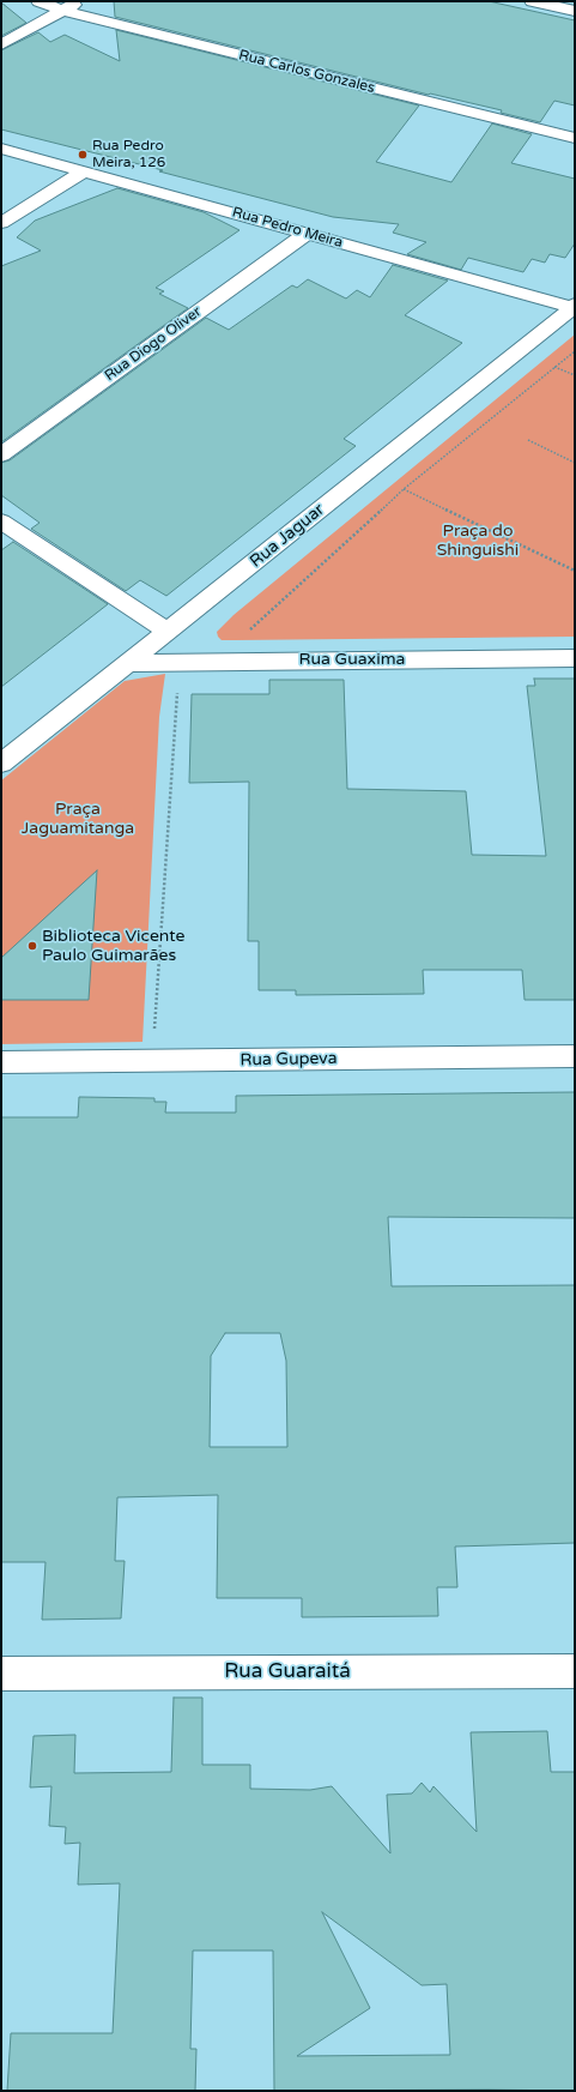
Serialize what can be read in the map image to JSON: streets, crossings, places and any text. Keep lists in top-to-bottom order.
{
  "streets": {
    "street": [
      "Rua Carlos Gonzales",
      "Rua Pedro Meira",
      "Rua Diogo Oliver",
      "Rua Jaguar",
      "Rua Guaxima",
      "Rua Gupeva",
      "Rua Guaraitá"
    ]
  },
  "crossings": [
    ["Rua Pedro Meira", "Rua Diogo Oliver"],
    ["Rua Pedro Meira", "Rua Jaguar"],
    ["Rua Jaguar", "Rua Guaxima"]
  ],
  "parks": ["Praça do Shinguishi", "Praça Jaguamitanga"],
  "places": ["Rua Pedro Meira, 126", "Biblioteca Vicente Paulo Guimarães"]
}
